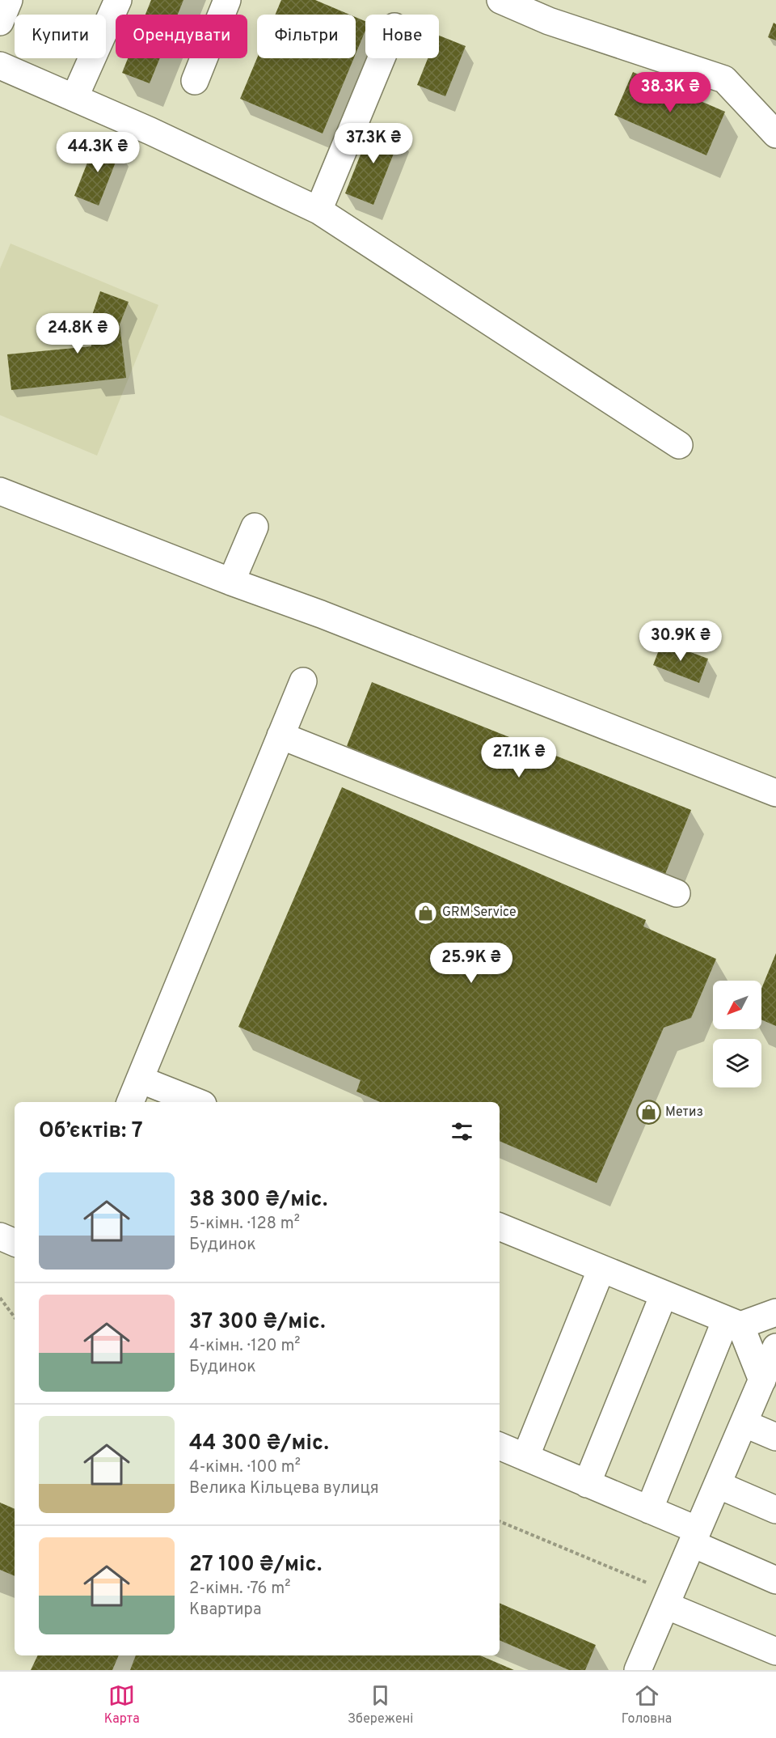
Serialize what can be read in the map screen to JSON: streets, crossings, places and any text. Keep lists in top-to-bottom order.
{
  "places": {
    "shop": ["GRM Service", "Метиз"]
  },
  "north": "bottom left",
  "page": {
    "chip": [
      "Купити",
      "Орендувати",
      "Фільтри",
      "Нове"
    ],
    "price": [
      "38.3K ₴",
      "37.3K ₴",
      "44.3K ₴",
      "24.8K ₴",
      "30.9K ₴",
      "27.1K ₴",
      "25.9K ₴"
    ],
    "heading": "Об’єктів: 7",
    "list": [
      {
        "name": "38 300 ₴/міс.",
        "note": "5-кімн. · 128 m² · Будинок"
      },
      {
        "name": "37 300 ₴/міс.",
        "note": "4-кімн. · 120 m² · Будинок"
      },
      {
        "name": "44 300 ₴/міс.",
        "note": "4-кімн. · 100 m² · Велика Кільцева вулиця"
      },
      {
        "name": "27 100 ₴/міс.",
        "note": "2-кімн. · 76 m² · Квартира"
      }
    ],
    "tabs": ["Карта", "Збережені", "Головна"]
  }
}
